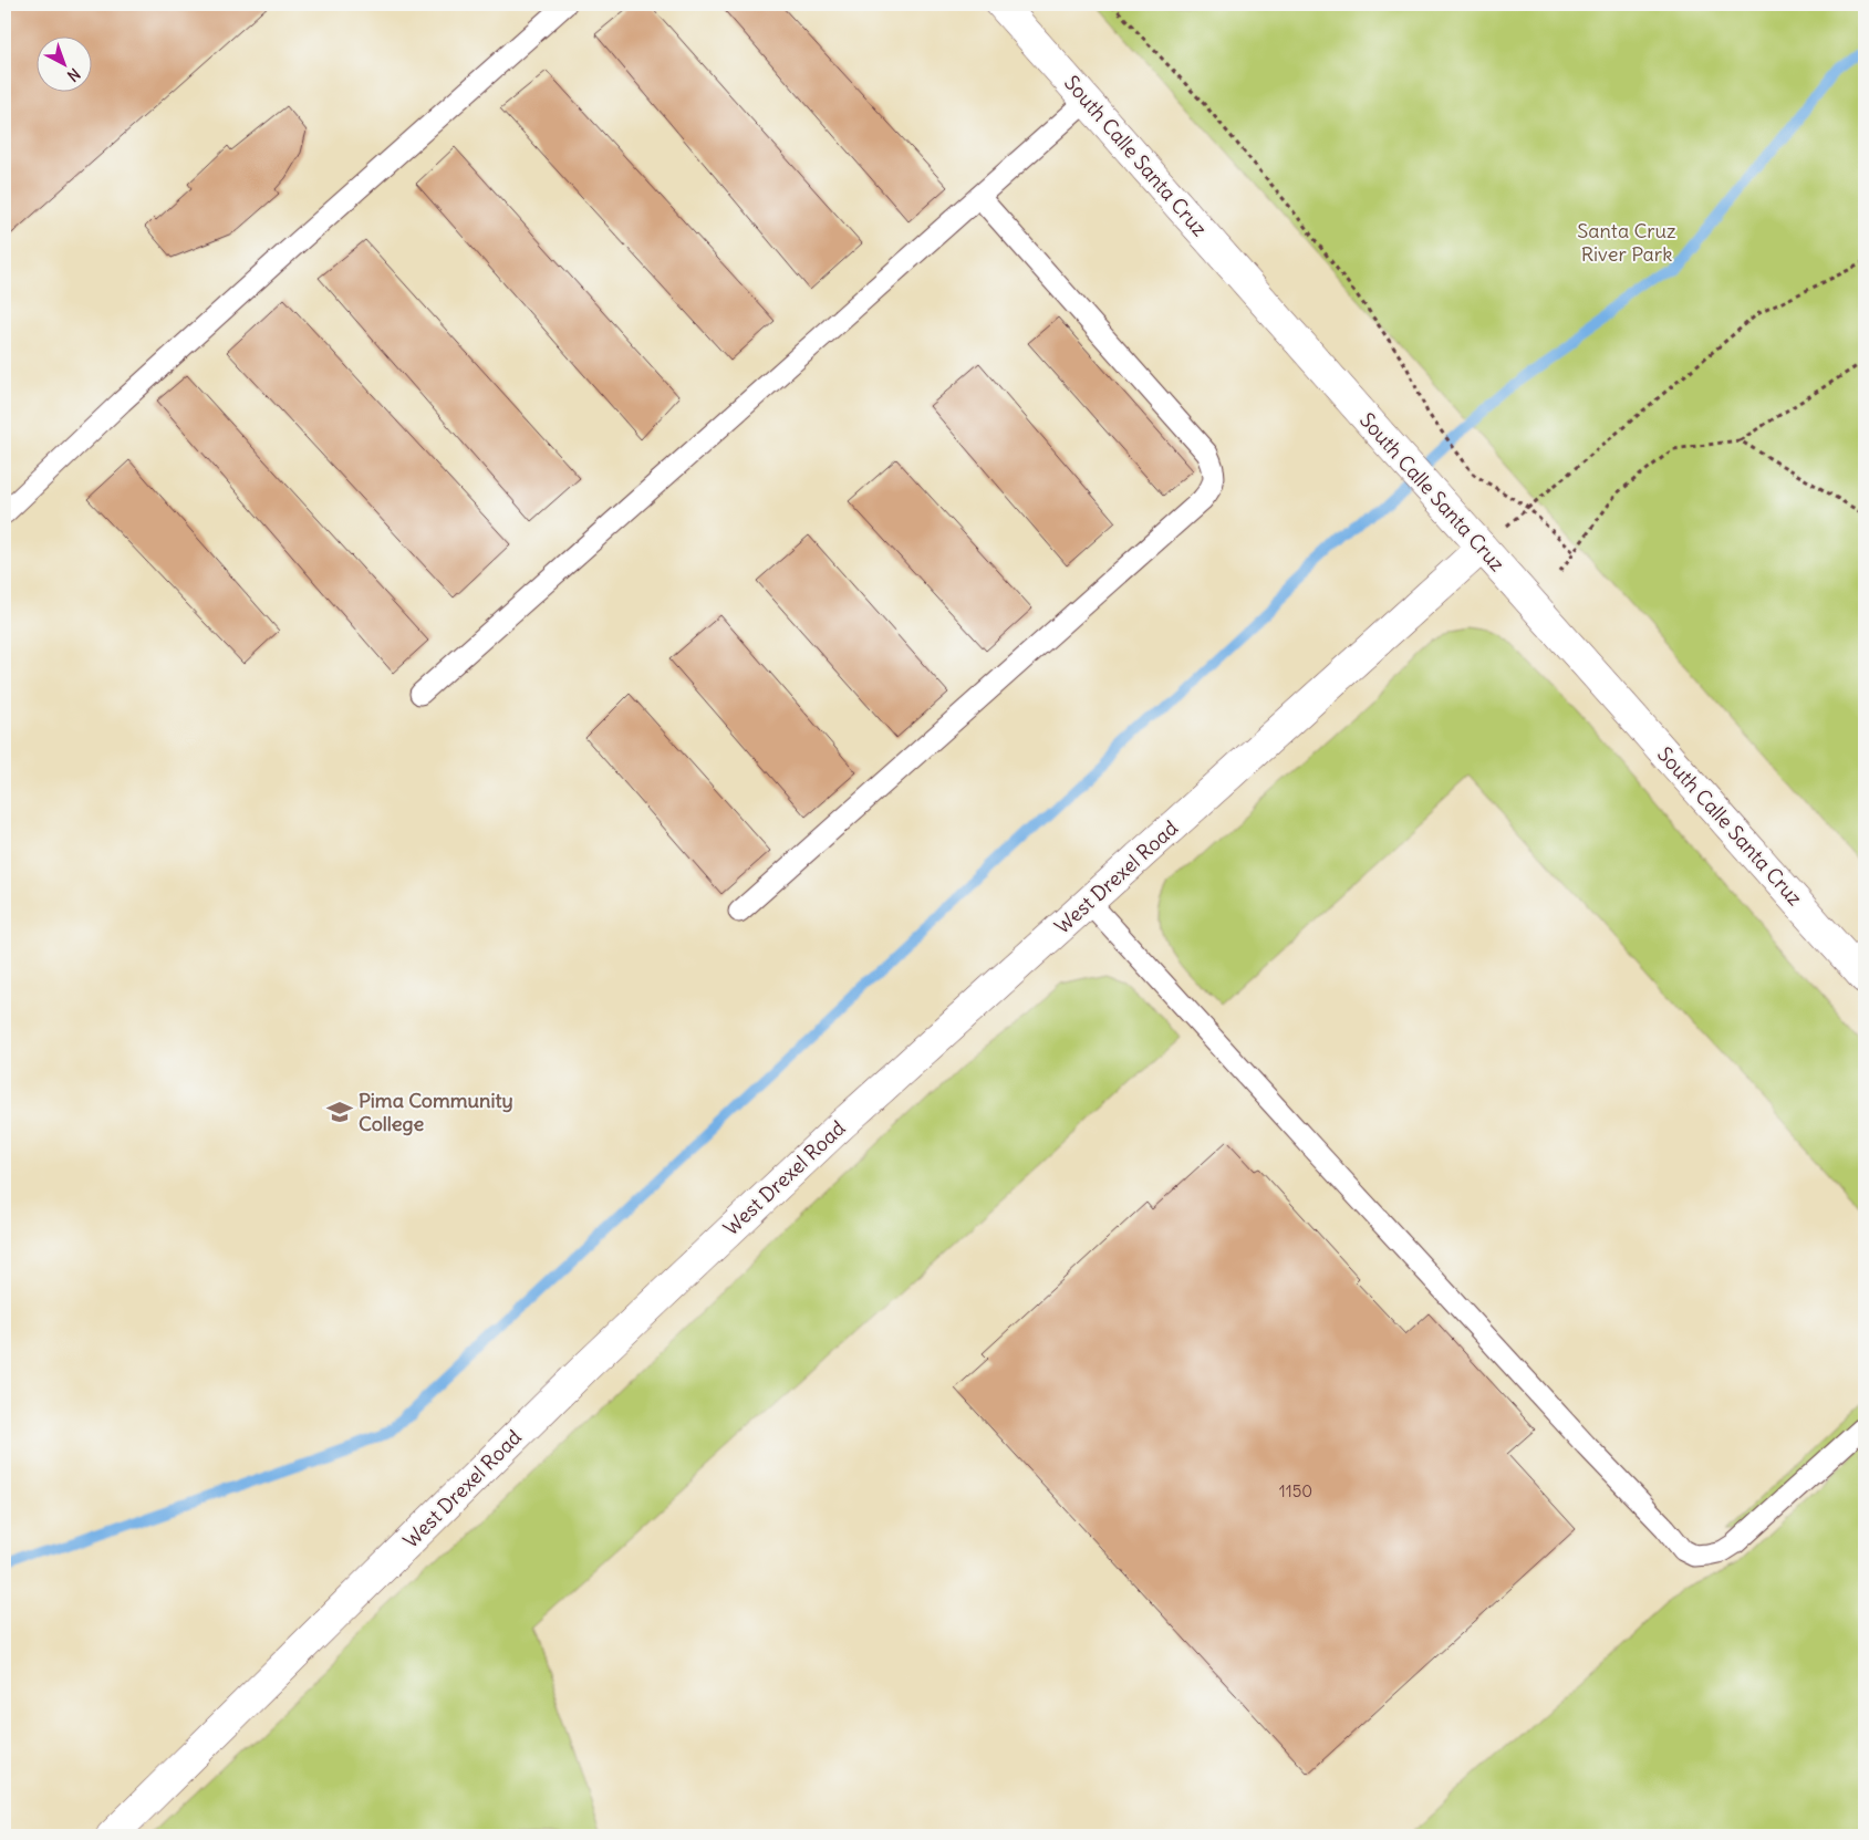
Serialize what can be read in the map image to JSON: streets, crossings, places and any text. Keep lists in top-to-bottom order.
{
  "streets": {
    "street": ["South Calle Santa Cruz", "West Drexel Road"]
  },
  "crossings": [
    ["South Calle Santa Cruz", "West Drexel Road"]
  ],
  "parks": ["Santa Cruz River Park"],
  "places": {
    "school or university": ["Pima Community College"]
  },
  "house_numbers": ["1150"],
  "north": "bottom right"
}
